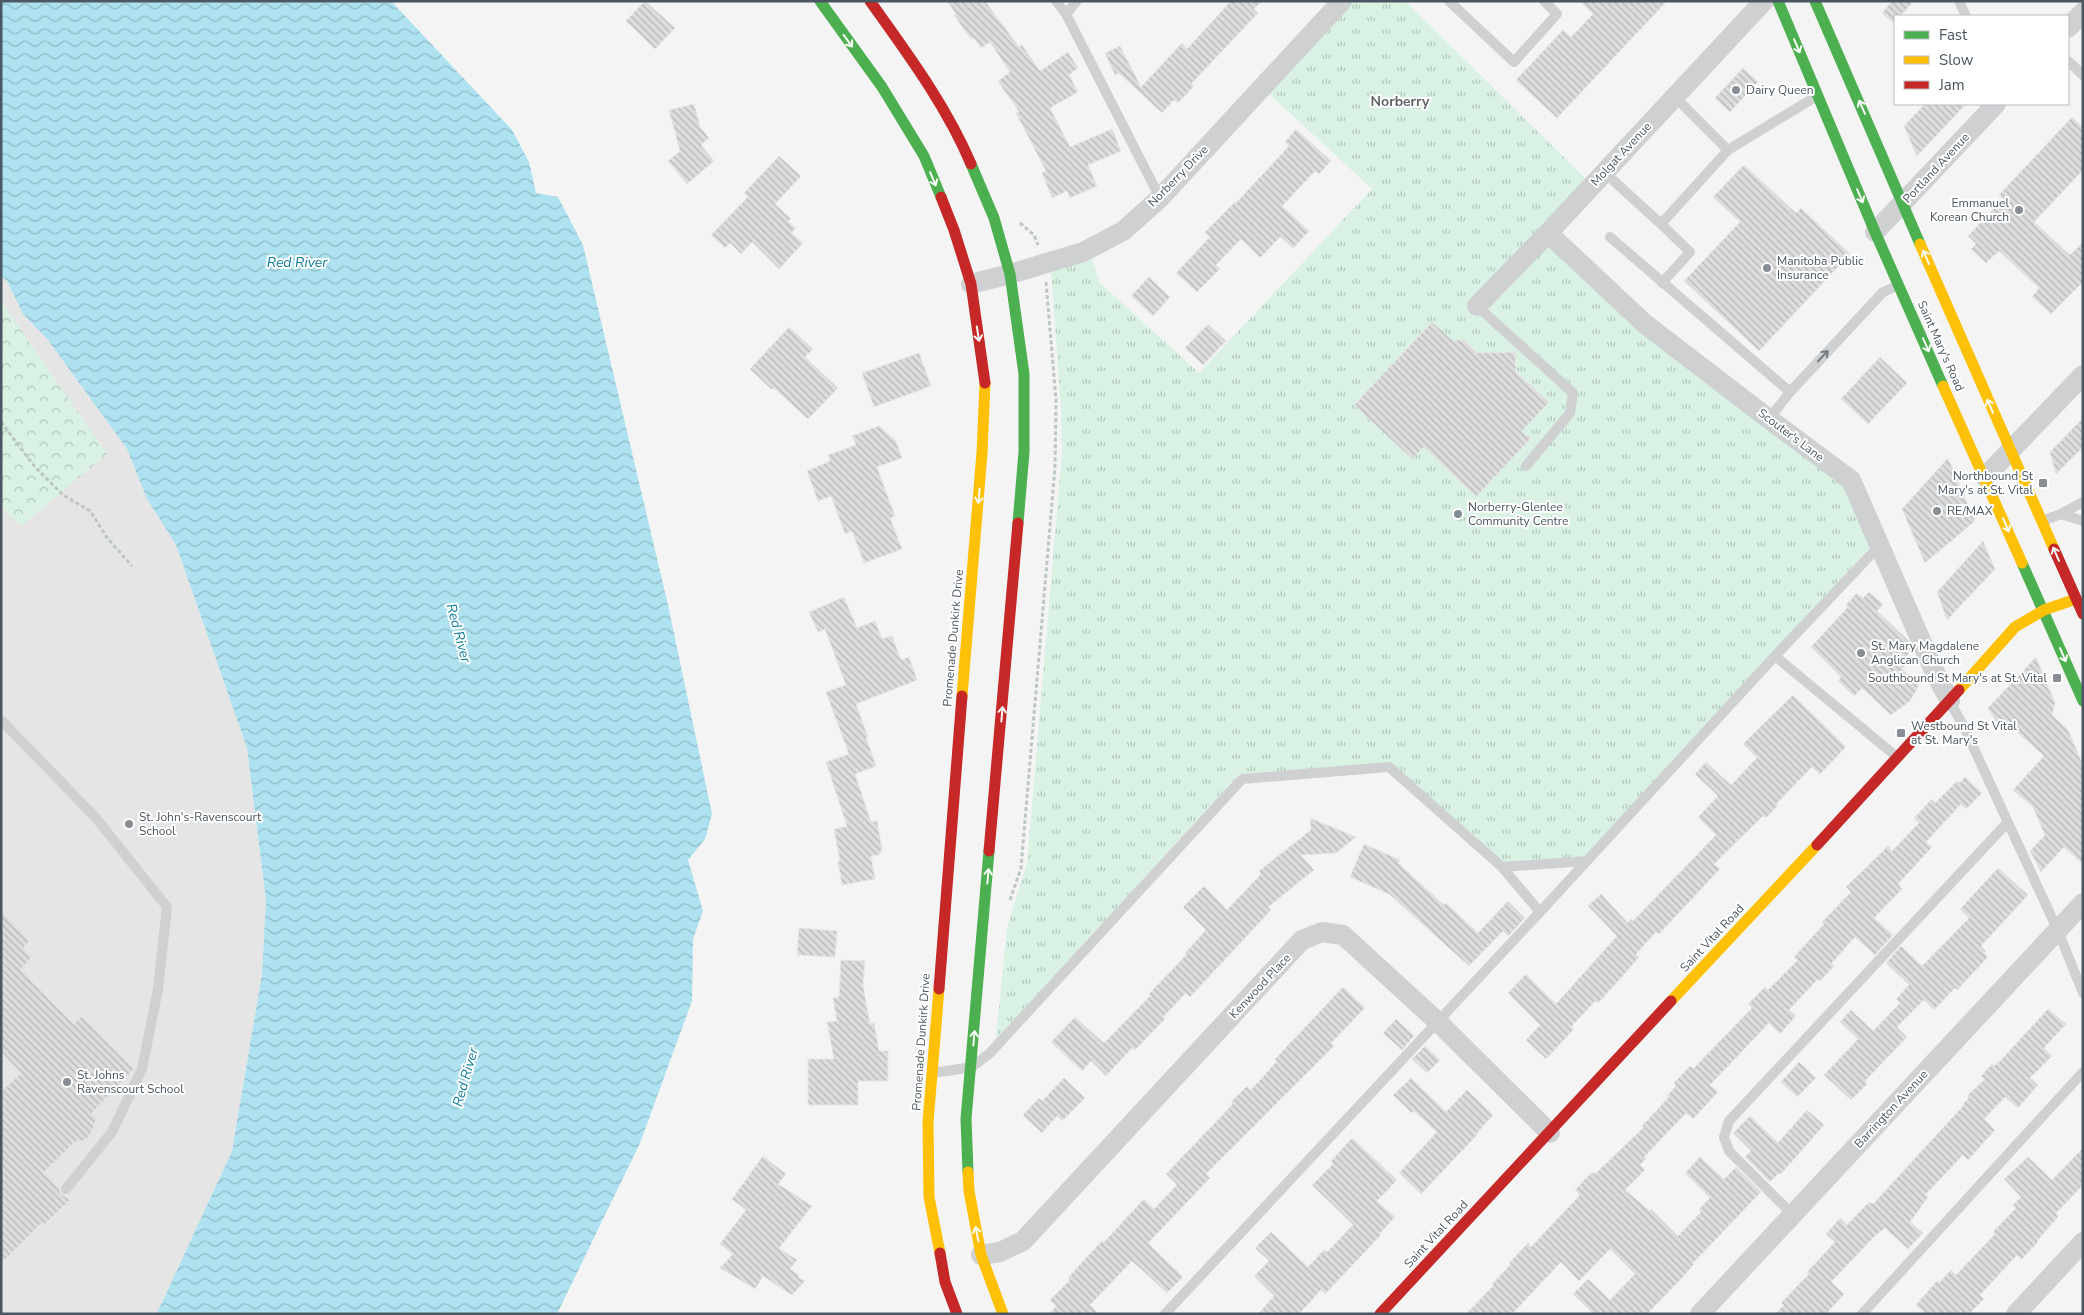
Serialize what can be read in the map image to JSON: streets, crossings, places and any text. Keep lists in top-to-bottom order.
{
  "streets": {
    "main road": ["Saint Mary's Road", "Promenade Dunkirk Drive", "Saint Vital Road"],
    "street": [
      "Molgat Avenue",
      "Portland Avenue",
      "Norberry Drive",
      "Scouter's Lane",
      "Kenwood Place",
      "Barrington Avenue"
    ]
  },
  "crossings": [
    ["Molgat Avenue", "Scouter's Lane"],
    ["Portland Avenue", "Saint Mary's Road"],
    ["Norberry Drive", "Promenade Dunkirk Drive"],
    ["Saint Mary's Road", "Saint Vital Road"],
    ["Scouter's Lane", "Saint Vital Road"],
    ["Saint Vital Road", "Kenwood Place"]
  ],
  "districts": ["Norberry"],
  "water": ["Red River"],
  "places": {
    "other": [
      "Dairy Queen",
      "Emmanuel Korean Church",
      "Manitoba Public Insurance",
      "RE/MAX",
      "Norberry-Glenlee Community Centre",
      "St. Mary Magdalene Anglican Church",
      "St. John's-Ravenscourt School",
      "St. Johns Ravenscourt School"
    ],
    "transit": ["Northbound St Mary's at St. Vital", "Southbound St Mary's at St. Vital", "Westbound St Vital at St. Mary's"]
  },
  "legend": ["Fast", "Slow", "Jam"]
}
